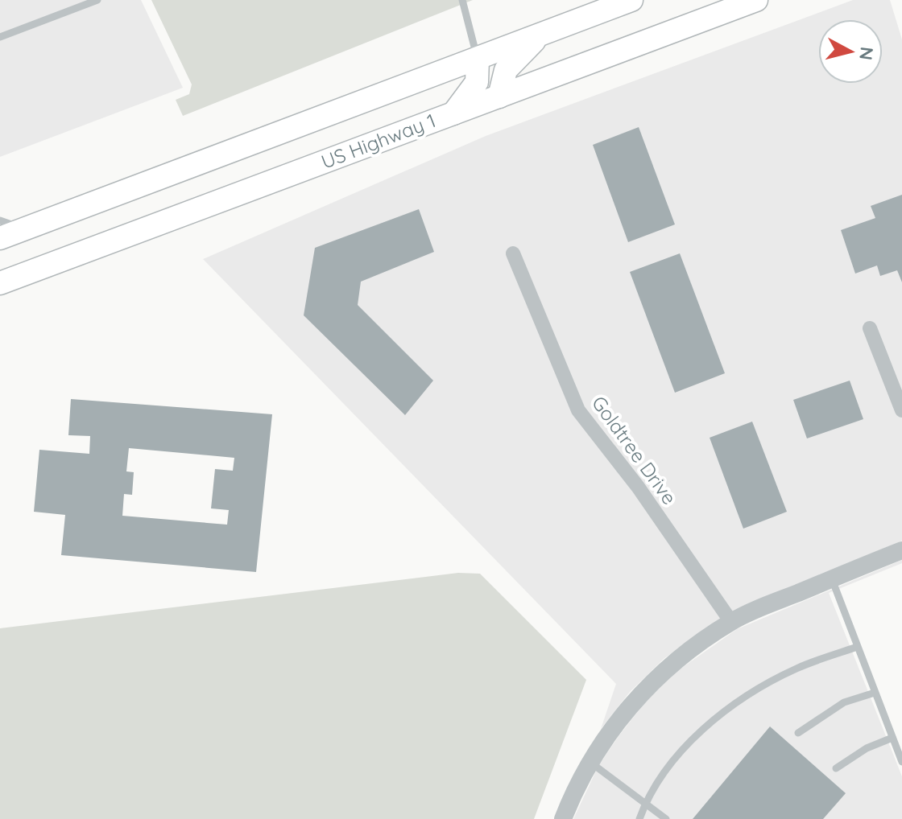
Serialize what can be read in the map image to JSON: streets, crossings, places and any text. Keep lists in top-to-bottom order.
{
  "streets": {
    "main road": ["US Highway 1"],
    "street": ["Goldtree Drive"]
  },
  "north": "right"
}
